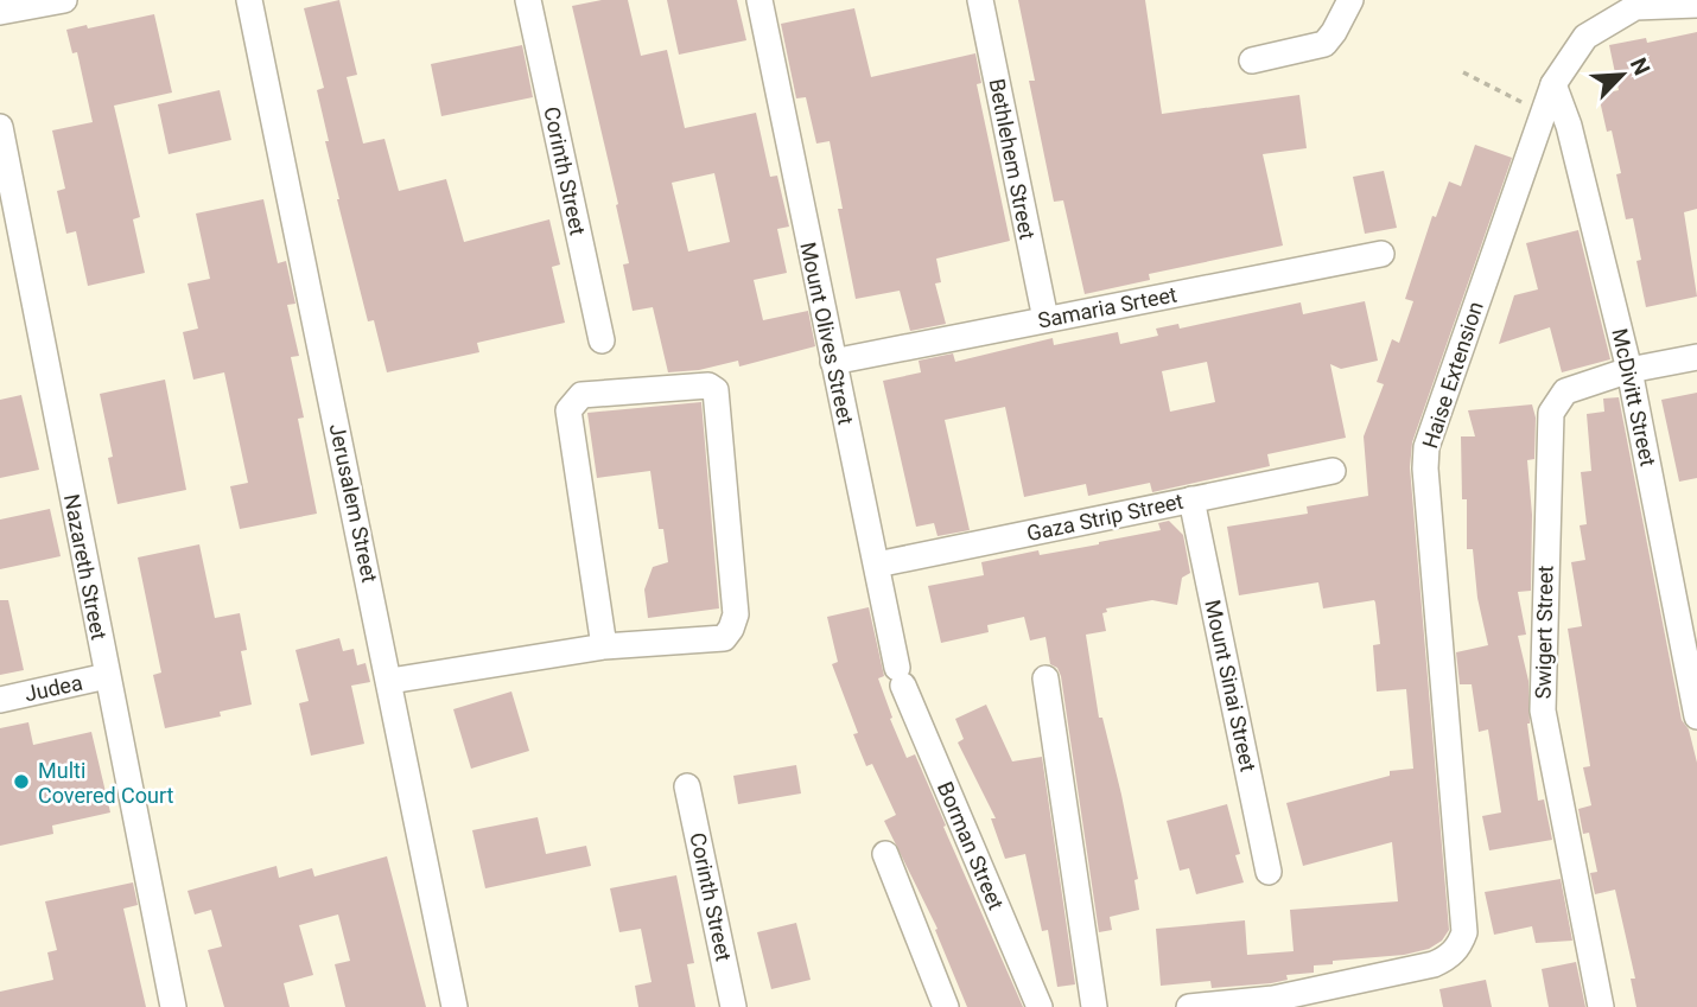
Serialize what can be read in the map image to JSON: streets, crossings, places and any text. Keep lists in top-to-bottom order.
{
  "streets": {
    "street": [
      "Bethlehem Street",
      "Corinth Street",
      "Samaria Srteet",
      "Mount Olives Street",
      "Haise Extension",
      "McDivitt Street",
      "Jerusalem Street",
      "Gaza Strip Street",
      "Nazareth Street",
      "Swigert Street",
      "Mount Sinai Street",
      "Judea",
      "Borman Street"
    ]
  },
  "crossings": [
    ["Bethlehem Street", "Samaria Srteet"],
    ["Samaria Srteet", "Mount Olives Street"],
    ["Mount Olives Street", "Gaza Strip Street"],
    ["Mount Olives Street", "Borman Street"],
    ["Haise Extension", "McDivitt Street"],
    ["McDivitt Street", "Swigert Street"],
    ["Gaza Strip Street", "Mount Sinai Street"],
    ["Nazareth Street", "Judea"]
  ],
  "places": ["Multi Covered Court"],
  "north": "top right"
}
